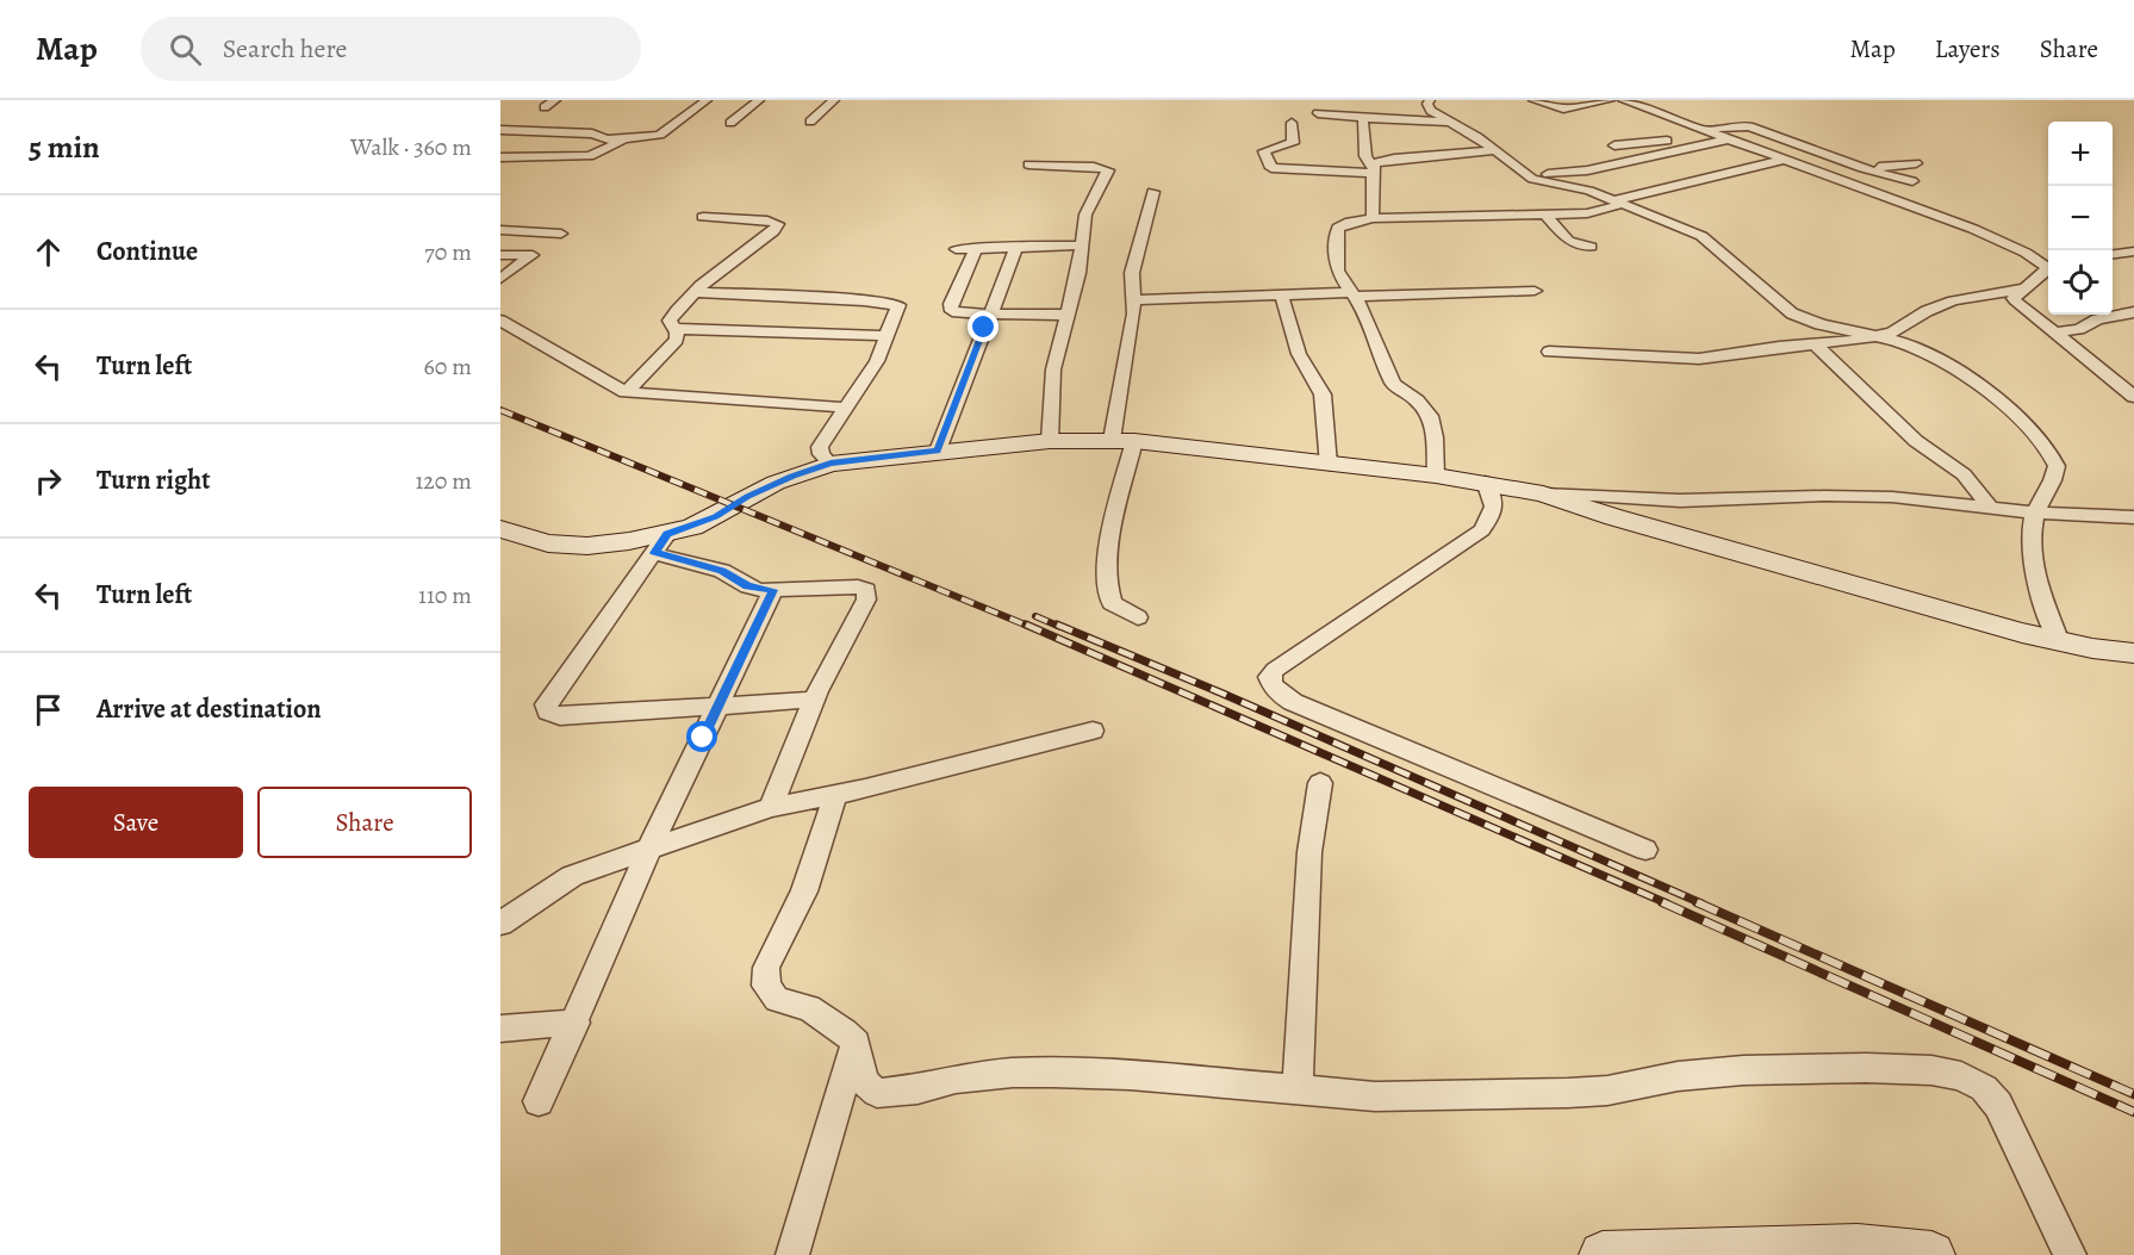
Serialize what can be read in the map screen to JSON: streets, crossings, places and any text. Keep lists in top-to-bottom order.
{
  "page": {
    "header": "Map",
    "search": "Search here",
    "nav": ["Map", "Layers", "Share"],
    "heading": ["5 min", "Walk · 360 m"],
    "map_buttons": ["+", "−"],
    "list": [
      ["Continue", "70 m"],
      ["Turn left", "60 m"],
      ["Turn right", "120 m"],
      ["Turn left", "110 m"],
      "Arrive at destination"
    ],
    "buttons": ["Save", "Share"]
  }
}
